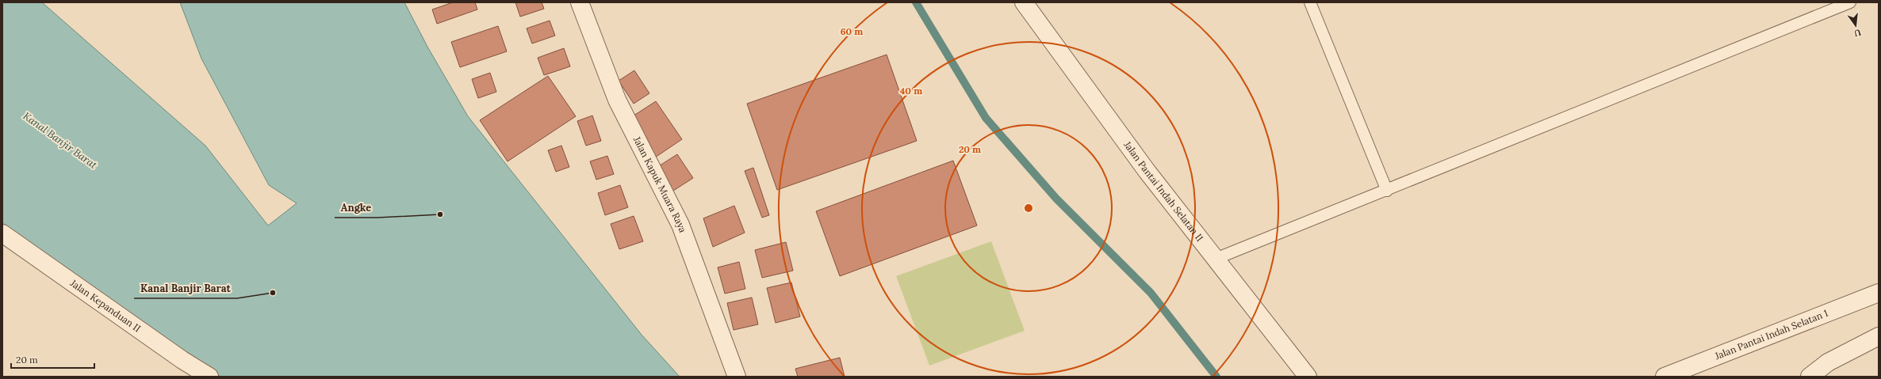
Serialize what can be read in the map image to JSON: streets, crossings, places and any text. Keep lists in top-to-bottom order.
{
  "streets": {
    "street": [
      "Jalan Kapuk Muara Raya",
      "Jalan Pantai Indah Selatan II",
      "Jalan Kepanduan II",
      "Jalan Pantai Indah Selatan 1"
    ]
  },
  "water": ["Kanal Banjir Barat"],
  "places": ["Angke", "Kanal Banjir Barat"],
  "scale_bar": "20 m",
  "north": "bottom",
  "rings": ["60 m", "40 m", "20 m"]
}
